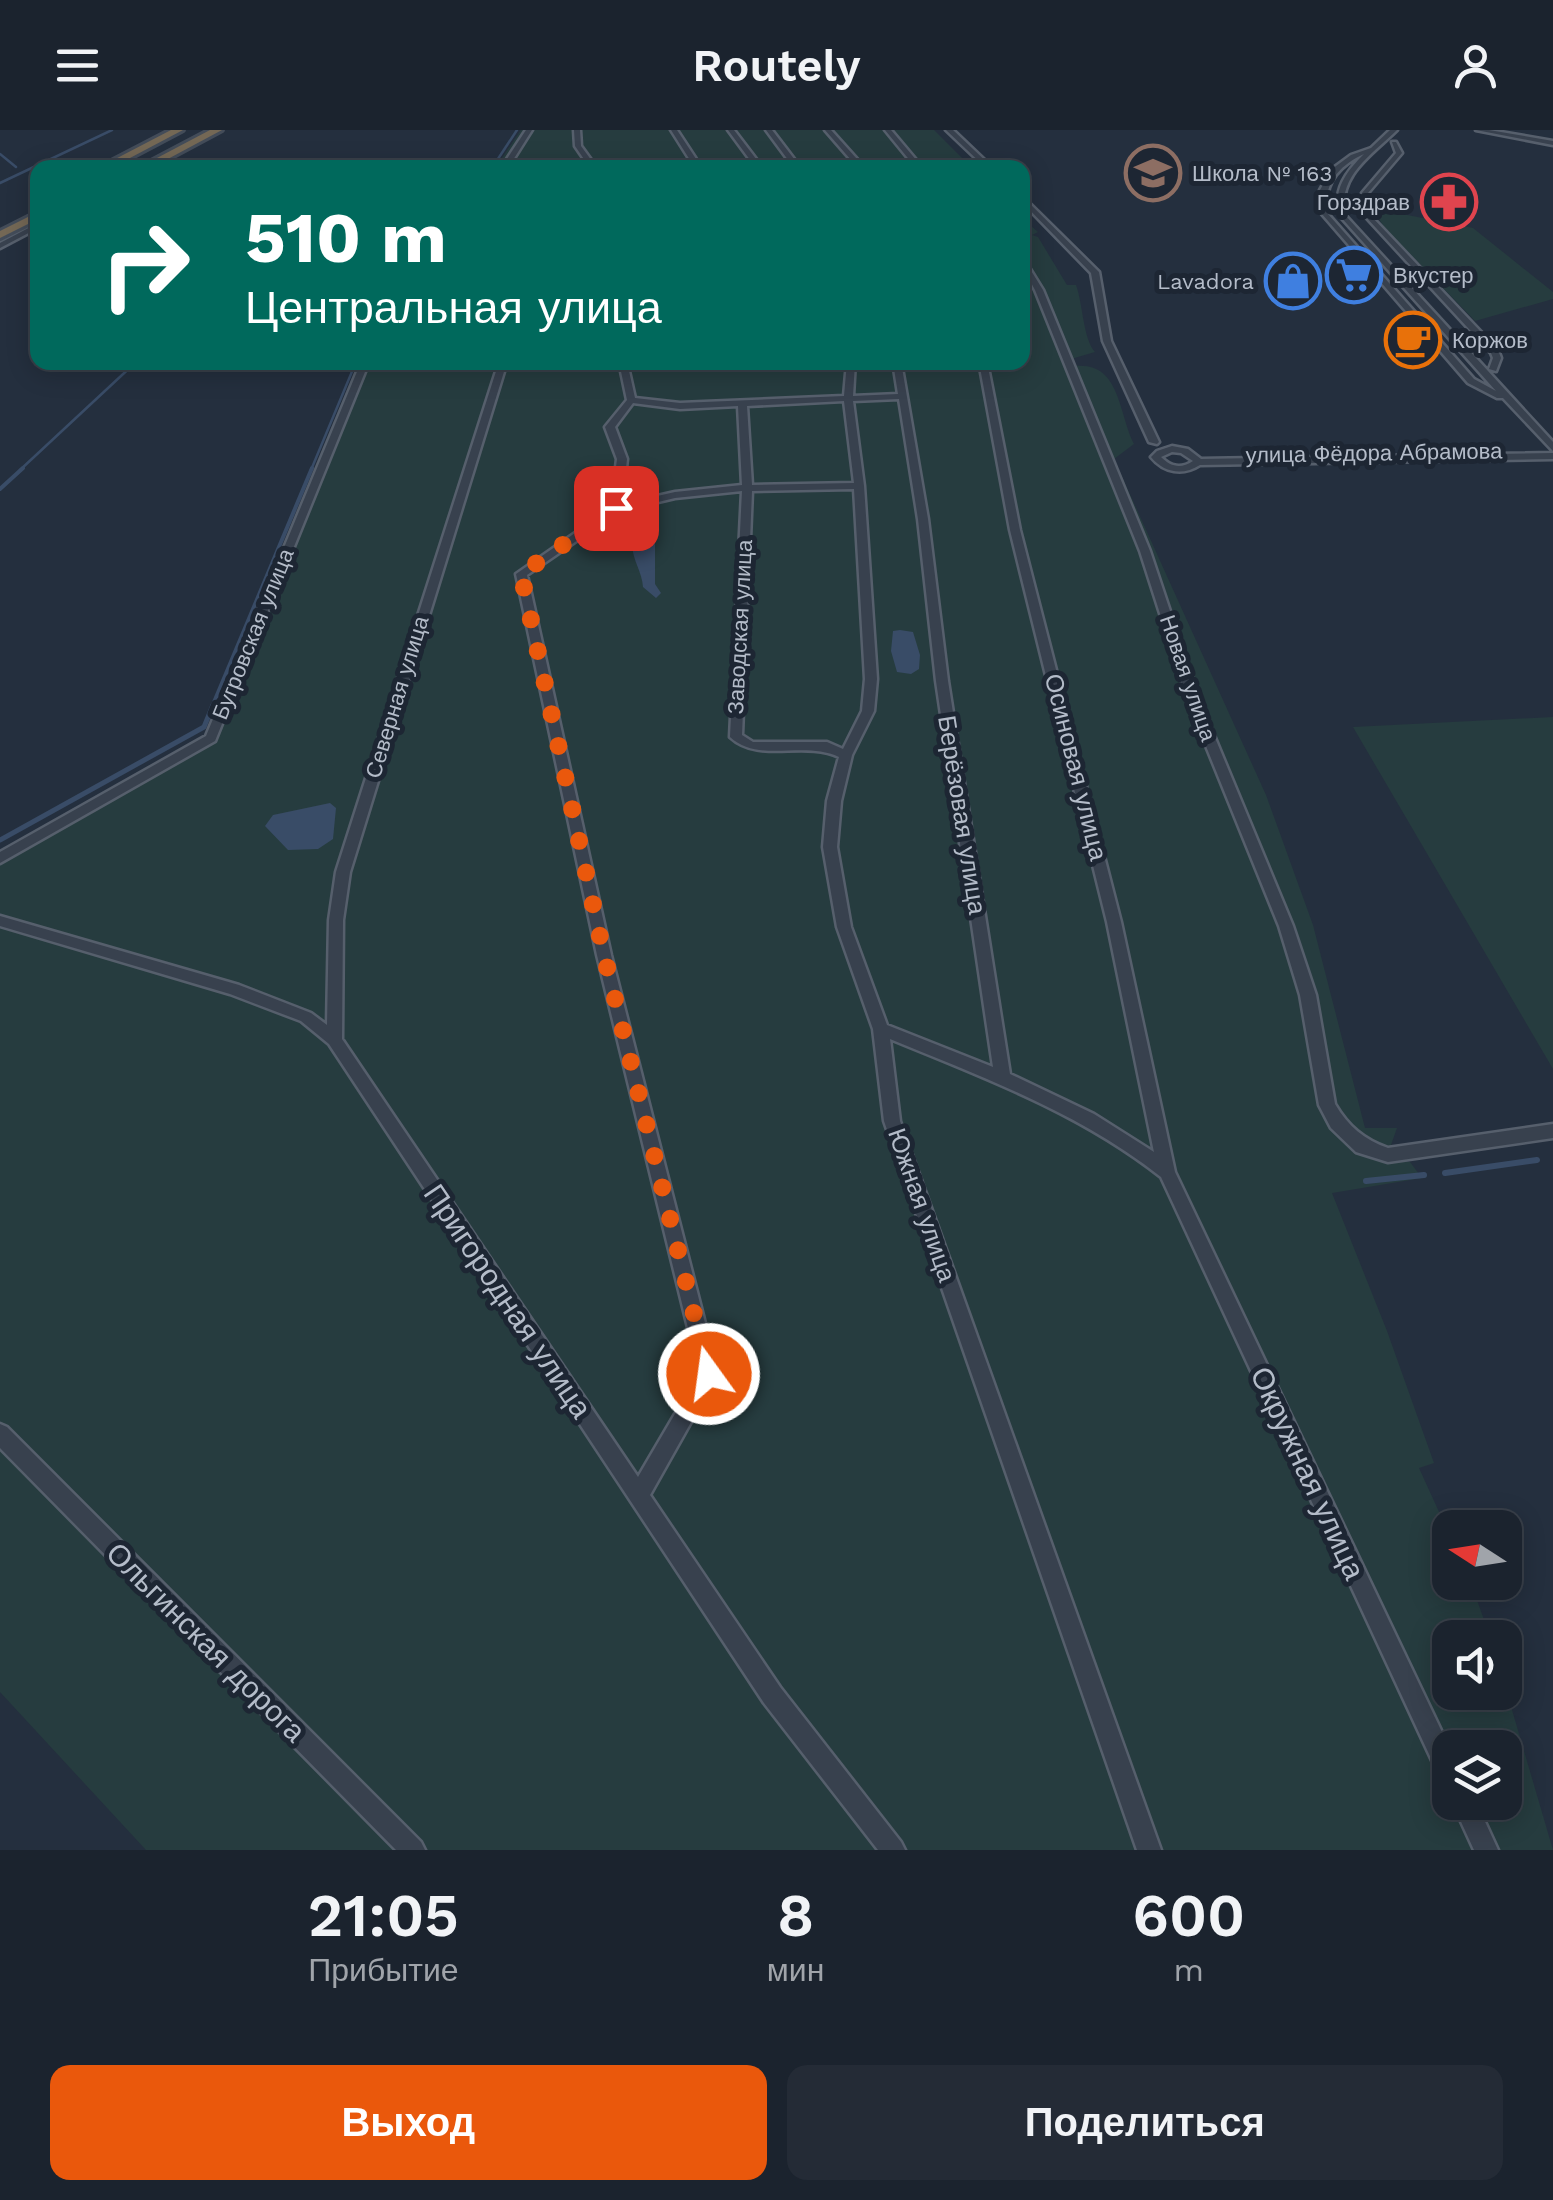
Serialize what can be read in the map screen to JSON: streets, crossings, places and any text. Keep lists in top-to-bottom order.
{
  "streets": {
    "street": [
      "улица Фёдора Абрамова",
      "Заводская улица",
      "Бугровская улица",
      "Новая улица",
      "Северная улица",
      "Осиновая улица",
      "Берёзовая улица",
      "Южная улица",
      "Пригородная улица",
      "Окружная улица",
      "Ольгинская дорога"
    ]
  },
  "crossings": [
    ["Заводская улица", "Южная улица"],
    ["Северная улица", "Пригородная улица"],
    ["Осиновая улица", "Окружная улица"]
  ],
  "places": {
    "school or university": ["Школа № 163"],
    "pharmacy": ["Горздрав"],
    "supermarket": ["Вкустер"],
    "shop": ["Lavadora"],
    "cafe": ["Коржов"]
  },
  "north": "left",
  "page": {
    "header": "Routely",
    "turn": ["510 m", "Центральная улица"],
    "eta": [
      "21:05",
      "Прибытие",
      "8",
      "мин",
      "600",
      "m"
    ],
    "buttons": ["Выход", "Поделиться"]
  }
}
